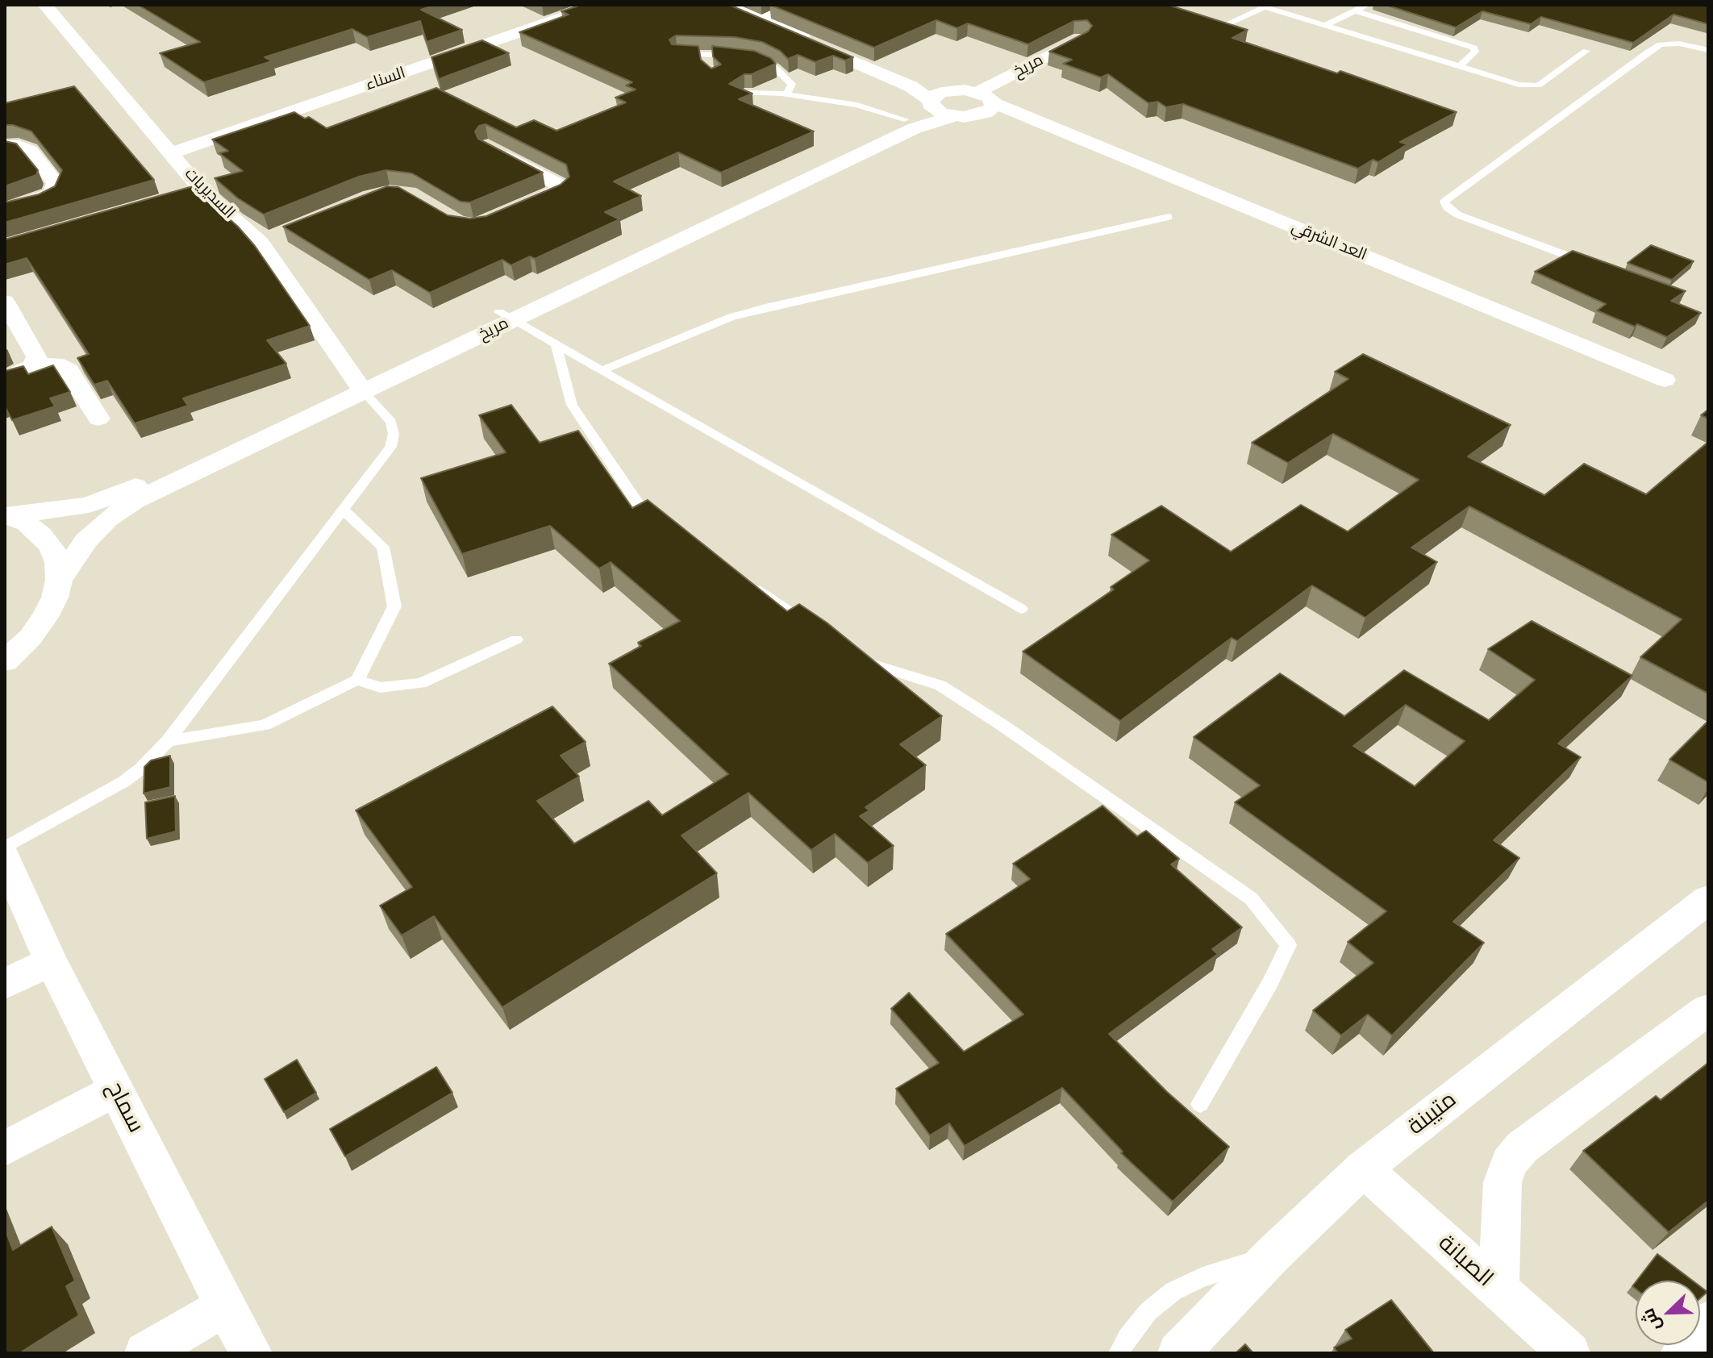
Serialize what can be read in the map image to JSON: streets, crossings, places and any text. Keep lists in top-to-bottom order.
{
  "streets": {
    "street": [
      "مريخ",
      "السناء",
      "السديريات",
      "العد الشرقي",
      "سماح",
      "متيبنة",
      "الصبانة"
    ]
  },
  "crossings": [
    ["مريخ", "السديريات"],
    ["مريخ", "العد الشرقي"],
    ["السناء", "السديريات"],
    ["متيبنة", "الصبانة"]
  ],
  "north": "bottom left"
}
